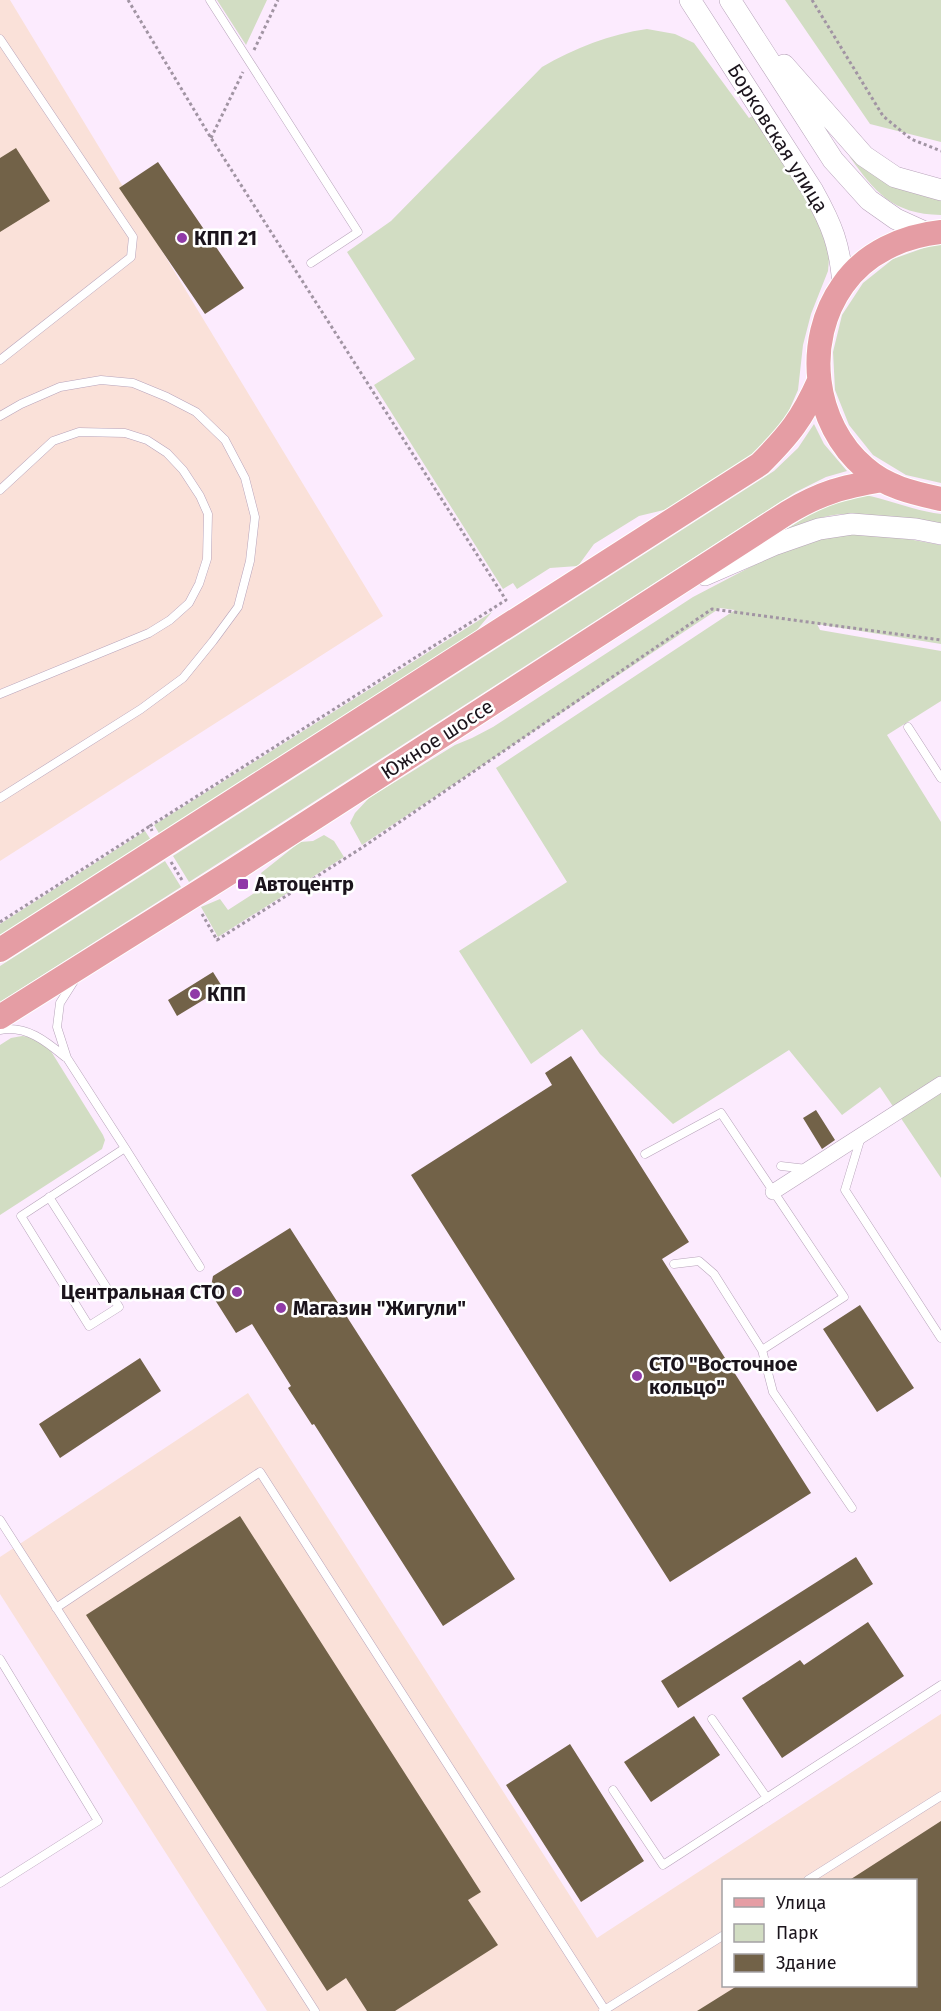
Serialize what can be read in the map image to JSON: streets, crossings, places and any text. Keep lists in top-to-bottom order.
{
  "streets": {
    "main road": ["Борковская улица", "Южное шоссе"]
  },
  "places": {
    "other": [
      "КПП 21",
      "КПП",
      "Центральная СТО",
      "Магазин \"Жигули\"",
      "СТО \"Восточное кольцо\""
    ],
    "transit": ["Автоцентр"]
  },
  "legend": ["Улица", "Парк", "Здание"]
}
